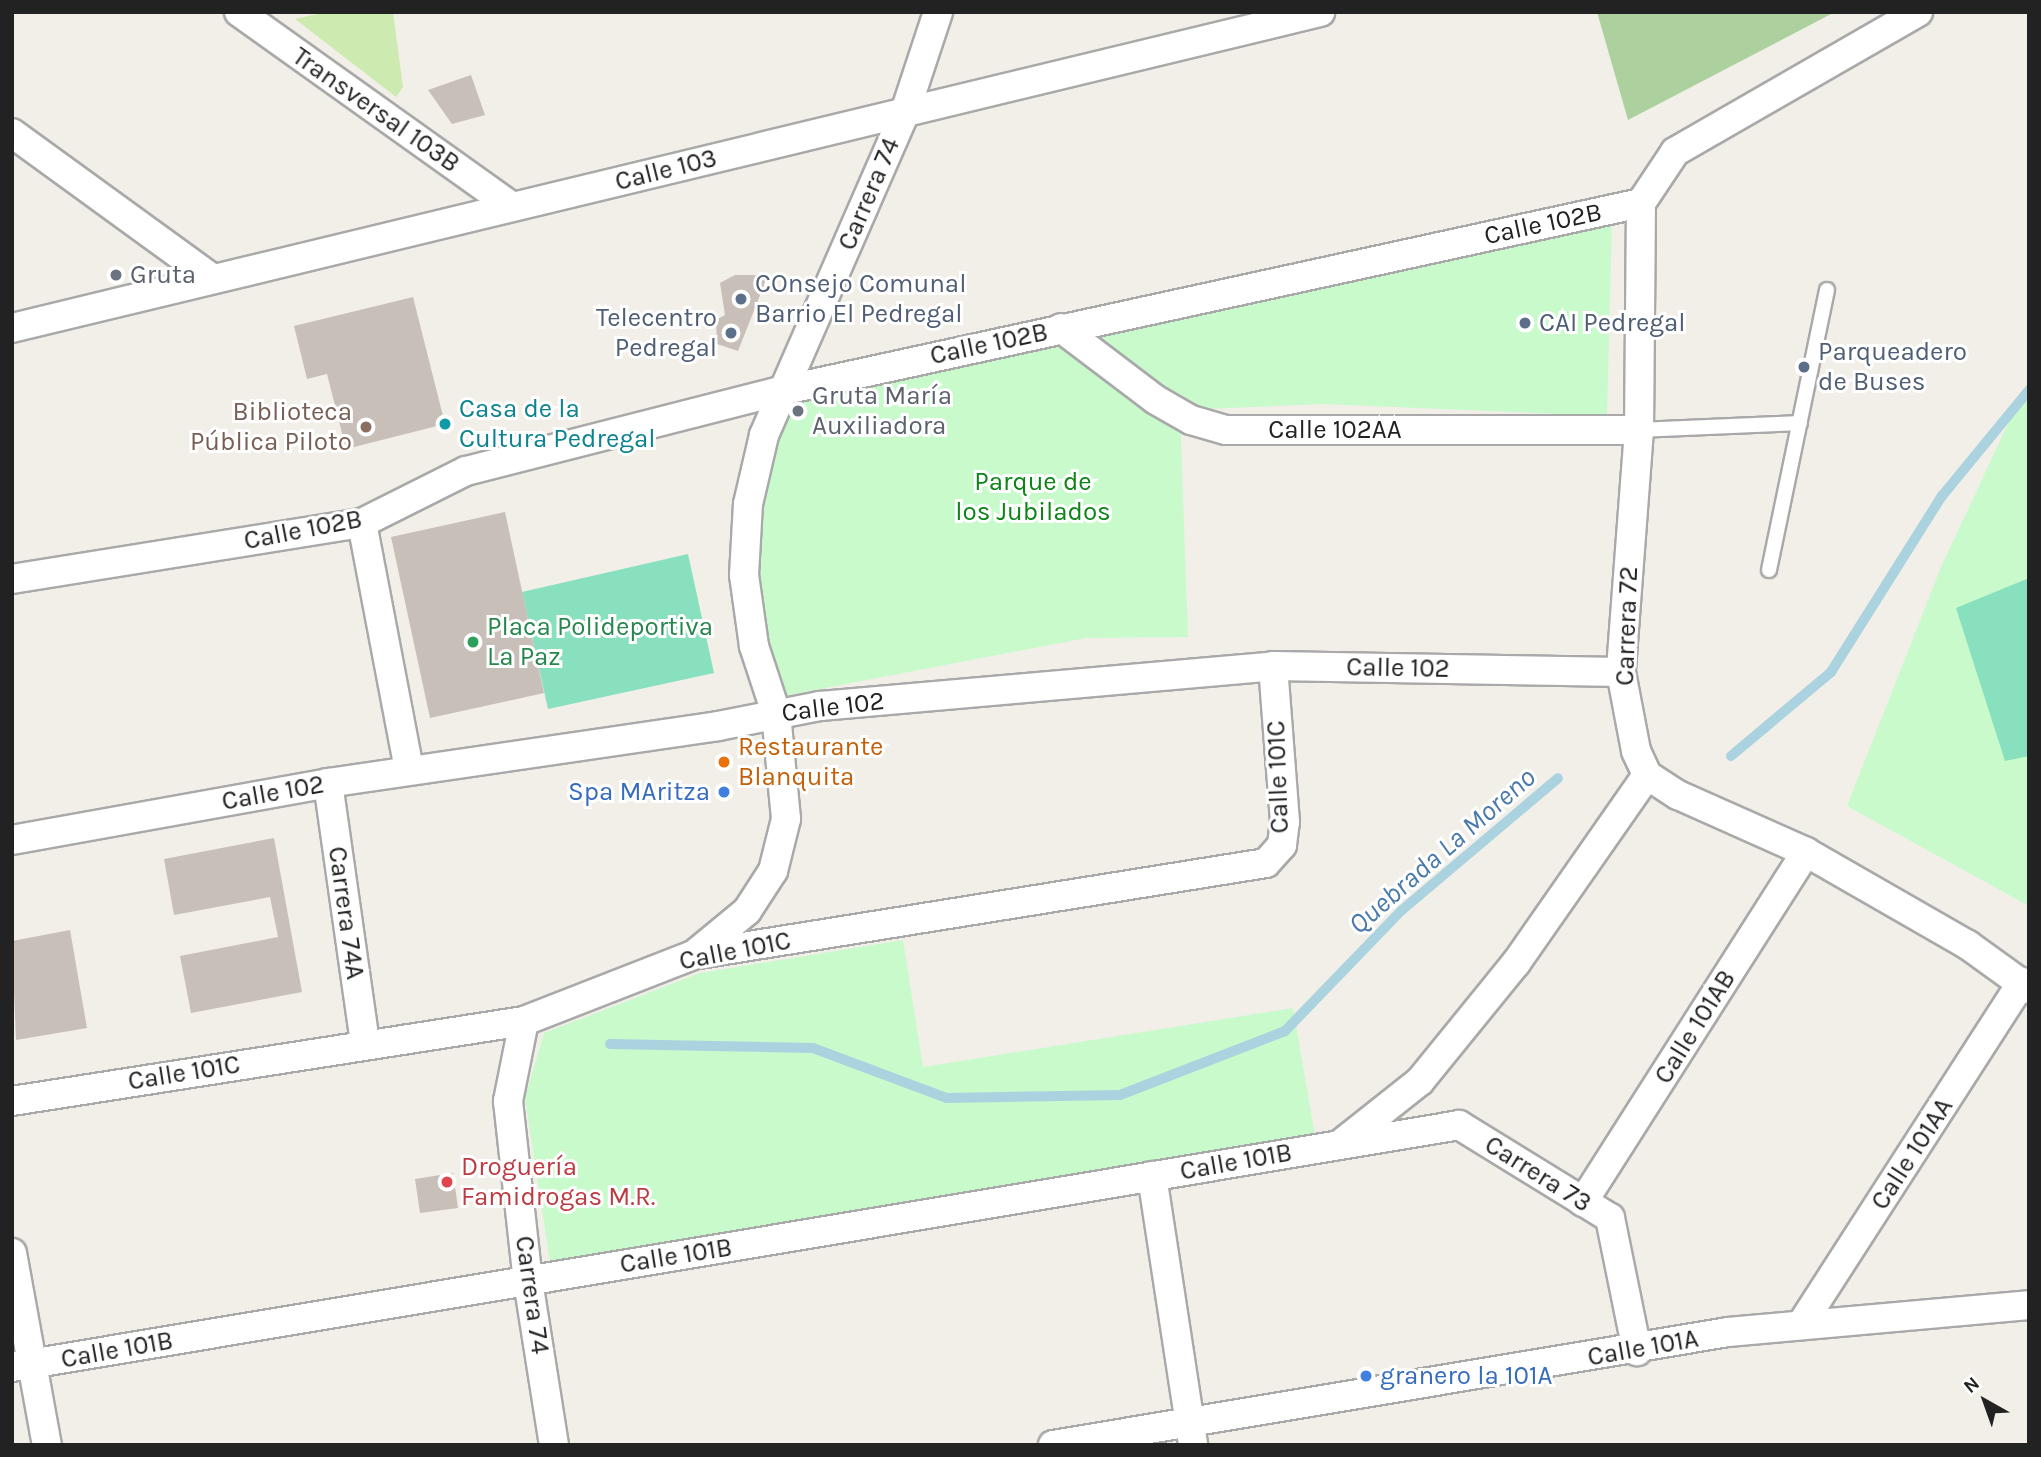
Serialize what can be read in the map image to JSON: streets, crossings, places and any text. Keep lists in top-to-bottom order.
{
  "streets": {
    "street": [
      "Transversal 103B",
      "Calle 103",
      "Carrera 74",
      "Calle 102B",
      "Calle 102AA",
      "Carrera 72",
      "Calle 102",
      "Calle 101C",
      "Carrera 74A",
      "Calle 101AB",
      "Calle 101AA",
      "Calle 101B",
      "Carrera 73",
      "Calle 101A"
    ]
  },
  "crossings": [
    ["Transversal 103B", "Calle 103"],
    ["Calle 103", "Carrera 74"],
    ["Carrera 74", "Calle 102B"],
    ["Carrera 74", "Calle 102"],
    ["Carrera 74", "Calle 101C"],
    ["Carrera 74", "Calle 101B"],
    ["Calle 102B", "Calle 102AA"],
    ["Calle 102B", "Carrera 72"],
    ["Calle 102AA", "Carrera 72"],
    ["Carrera 72", "Calle 102"],
    ["Carrera 72", "Calle 101B"],
    ["Calle 102", "Calle 101C"],
    ["Calle 102", "Carrera 74A"],
    ["Calle 101C", "Carrera 74A"],
    ["Calle 101AB", "Carrera 73"],
    ["Calle 101AA", "Calle 101A"],
    ["Calle 101B", "Carrera 73"],
    ["Carrera 73", "Calle 101A"]
  ],
  "water": ["Quebrada La Moreno"],
  "parks": ["Parque de los Jubilados"],
  "places": [
    "Gruta",
    "COnsejo Comunal Barrio El Pedregal",
    "CAI Pedregal",
    "Telecentro Pedregal",
    "Parqueadero de Buses",
    "Gruta María Auxiliadora",
    "Casa de la Cultura Pedregal",
    "Biblioteca Pública Piloto",
    "Placa Polideportiva La Paz",
    "Restaurante Blanquita",
    "Spa MAritza",
    "Droguería Famidrogas M.R.",
    "granero la 101A"
  ],
  "north": "top left"
}
